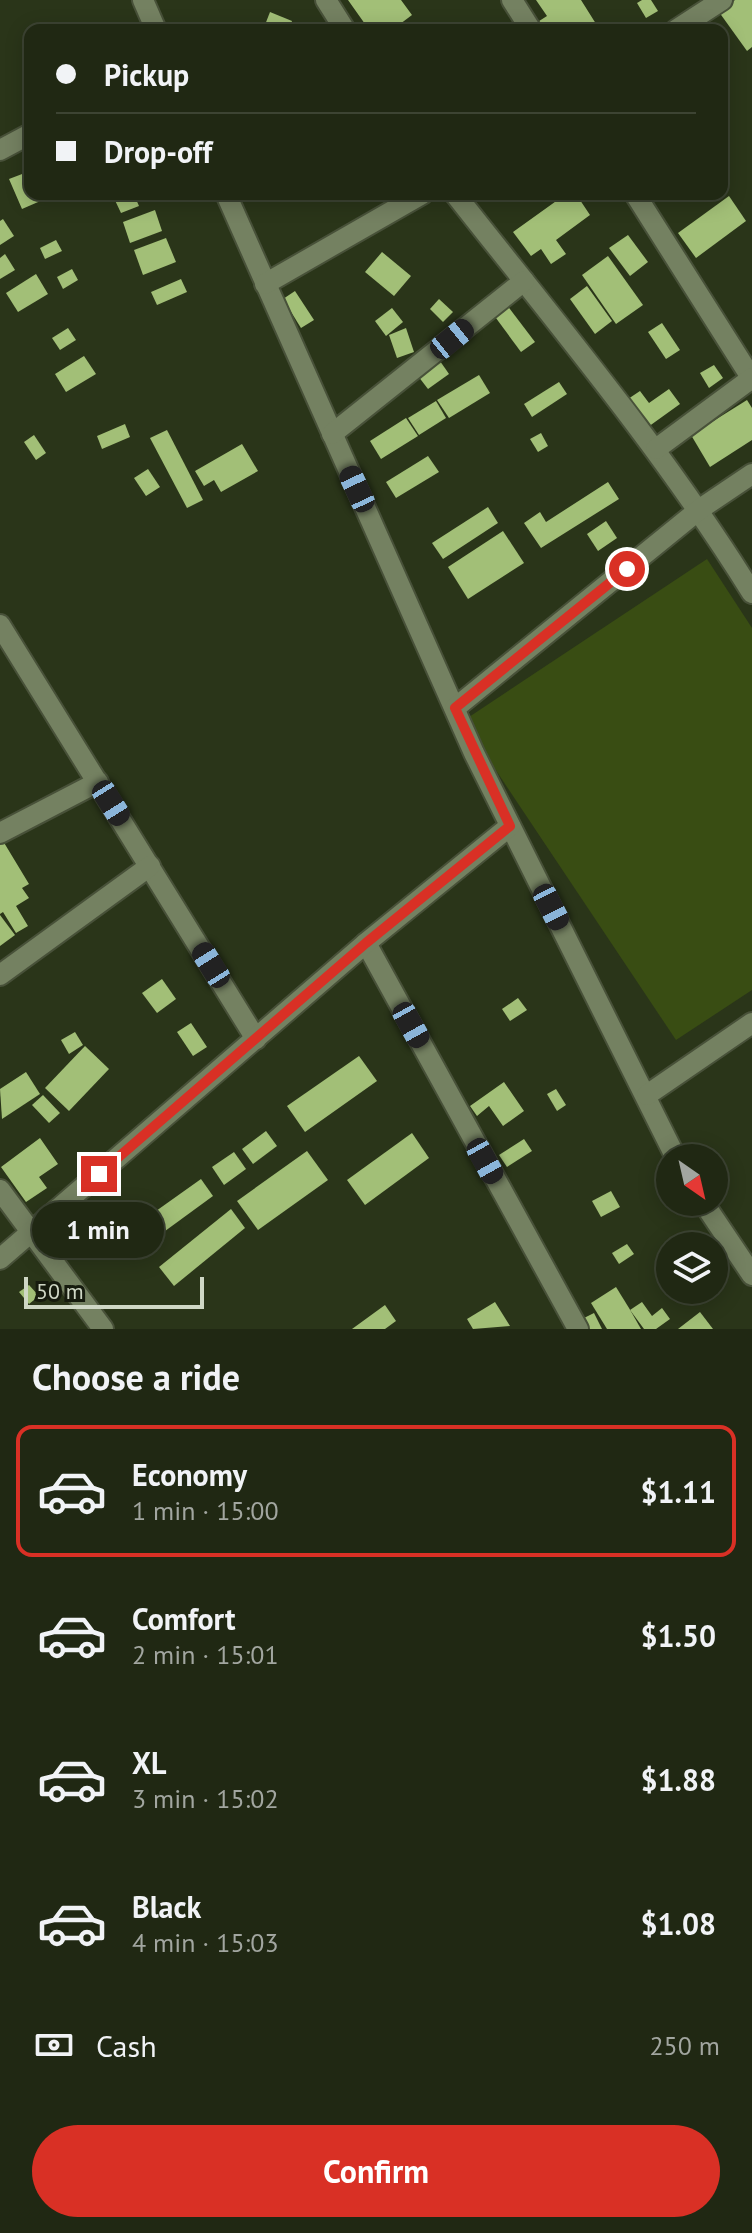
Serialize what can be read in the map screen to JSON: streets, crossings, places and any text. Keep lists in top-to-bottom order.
{
  "scale_bar": "50 m",
  "north": "bottom right",
  "page": {
    "banner": ["Pickup", "Drop-off"],
    "bubble": "1 min",
    "scale": "50 m",
    "heading": "Choose a ride",
    "list": [
      {
        "name": "Economy",
        "note": "1 min · 15:00",
        "value": "$1.11"
      },
      {
        "name": "Comfort",
        "note": "2 min · 15:01",
        "value": "$1.50"
      },
      {
        "name": "XL",
        "note": "3 min · 15:02",
        "value": "$1.88"
      },
      {
        "name": "Black",
        "note": "4 min · 15:03",
        "value": "$1.08"
      }
    ],
    "pay": ["Cash", "250 m"],
    "buttons": "Confirm"
  }
}
